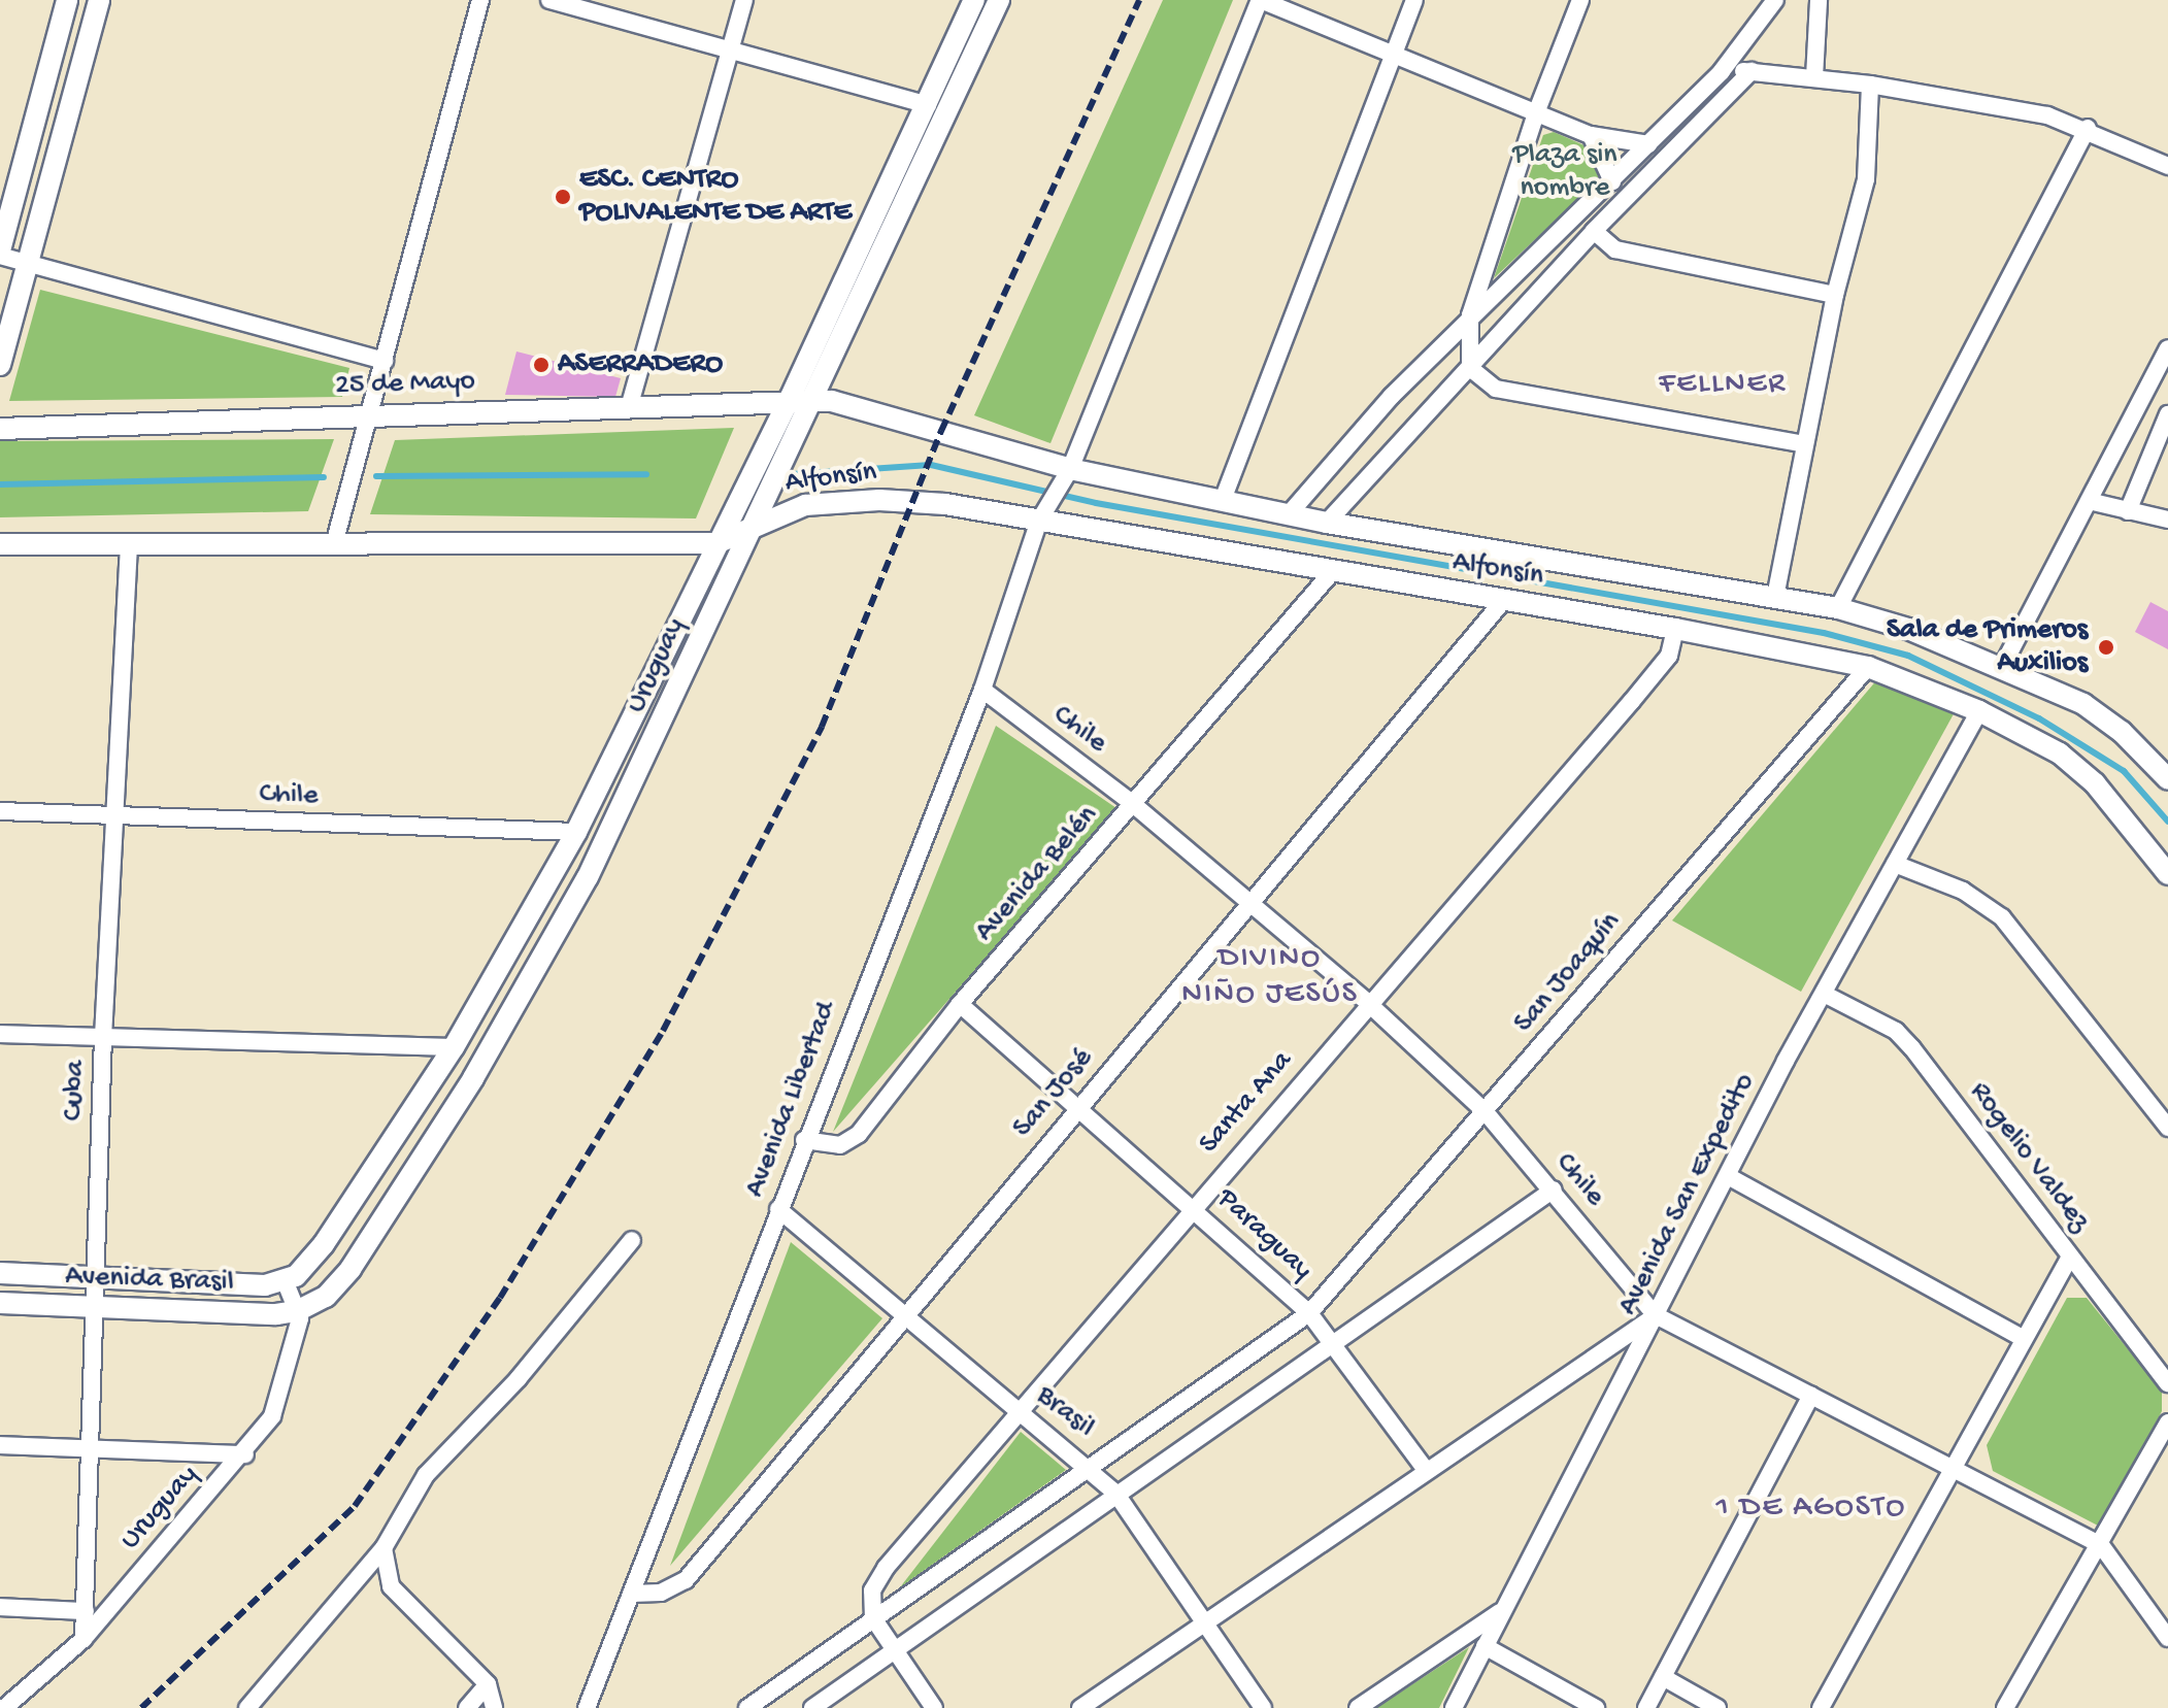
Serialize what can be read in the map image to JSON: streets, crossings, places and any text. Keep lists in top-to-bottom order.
{
  "streets": {
    "street": [
      "25 de Mayo",
      "Alfonsín",
      "Uruguay",
      "Chile",
      "Avenida Belén",
      "San Joaquín",
      "Cuba",
      "San José",
      "Avenida Libertad",
      "Santa Ana",
      "Rogelio Valdez",
      "Avenida San Expedito",
      "Paraguay",
      "Avenida Brasil",
      "Brasil"
    ]
  },
  "crossings": [
    ["25 de Mayo", "Alfonsín"],
    ["25 de Mayo", "Uruguay"],
    ["Alfonsín", "Uruguay"],
    ["Alfonsín", "Avenida Belén"],
    ["Alfonsín", "San Joaquín"],
    ["Alfonsín", "San José"],
    ["Alfonsín", "Avenida Libertad"],
    ["Alfonsín", "Santa Ana"],
    ["Alfonsín", "Avenida San Expedito"],
    ["Uruguay", "Chile"],
    ["Uruguay", "Cuba"],
    ["Uruguay", "Avenida Brasil"],
    ["Chile", "Avenida Belén"],
    ["Chile", "San Joaquín"],
    ["Chile", "Cuba"],
    ["Chile", "San José"],
    ["Chile", "Avenida Libertad"],
    ["Chile", "Santa Ana"],
    ["Chile", "Avenida San Expedito"],
    ["Avenida Belén", "Avenida Libertad"],
    ["Avenida Belén", "Paraguay"],
    ["San Joaquín", "Santa Ana"],
    ["San Joaquín", "Paraguay"],
    ["San Joaquín", "Brasil"],
    ["Cuba", "Avenida Brasil"],
    ["San José", "Avenida Libertad"],
    ["San José", "Paraguay"],
    ["San José", "Brasil"],
    ["Avenida Libertad", "Brasil"],
    ["Santa Ana", "Paraguay"],
    ["Santa Ana", "Brasil"],
    ["Rogelio Valdez", "Avenida San Expedito"]
  ],
  "districts": ["FELLNER", "DIVINO NIÑO JESÚS", "1 DE AGOSTO"],
  "parks": ["Plaza sin nombre"],
  "places": ["ESC. CENTRO POLIVALENTE DE ARTE", "ASERRADERO", "Sala de Primeros Auxilios"]
}
